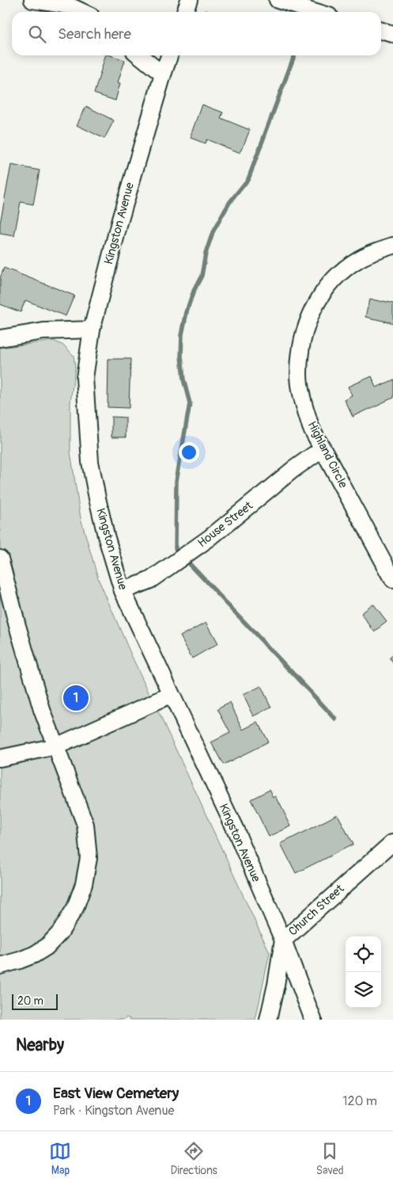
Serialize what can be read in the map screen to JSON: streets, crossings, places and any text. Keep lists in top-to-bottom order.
{
  "streets": {
    "street": [
      "Kingston Avenue",
      "Highland Circle",
      "House Street",
      "Church Street"
    ]
  },
  "crossings": [
    ["Kingston Avenue", "House Street"],
    ["Kingston Avenue", "Church Street"],
    ["Highland Circle", "House Street"]
  ],
  "scale_bar": "20 m",
  "page": {
    "search": "Search here",
    "pins": "1",
    "scale": "20 m",
    "heading": "Nearby",
    "list": [
      {
        "mark": "1",
        "name": "East View Cemetery",
        "note": "Park · Kingston Avenue",
        "value": "120 m"
      }
    ],
    "nav": ["Map", "Directions", "Saved"]
  }
}
